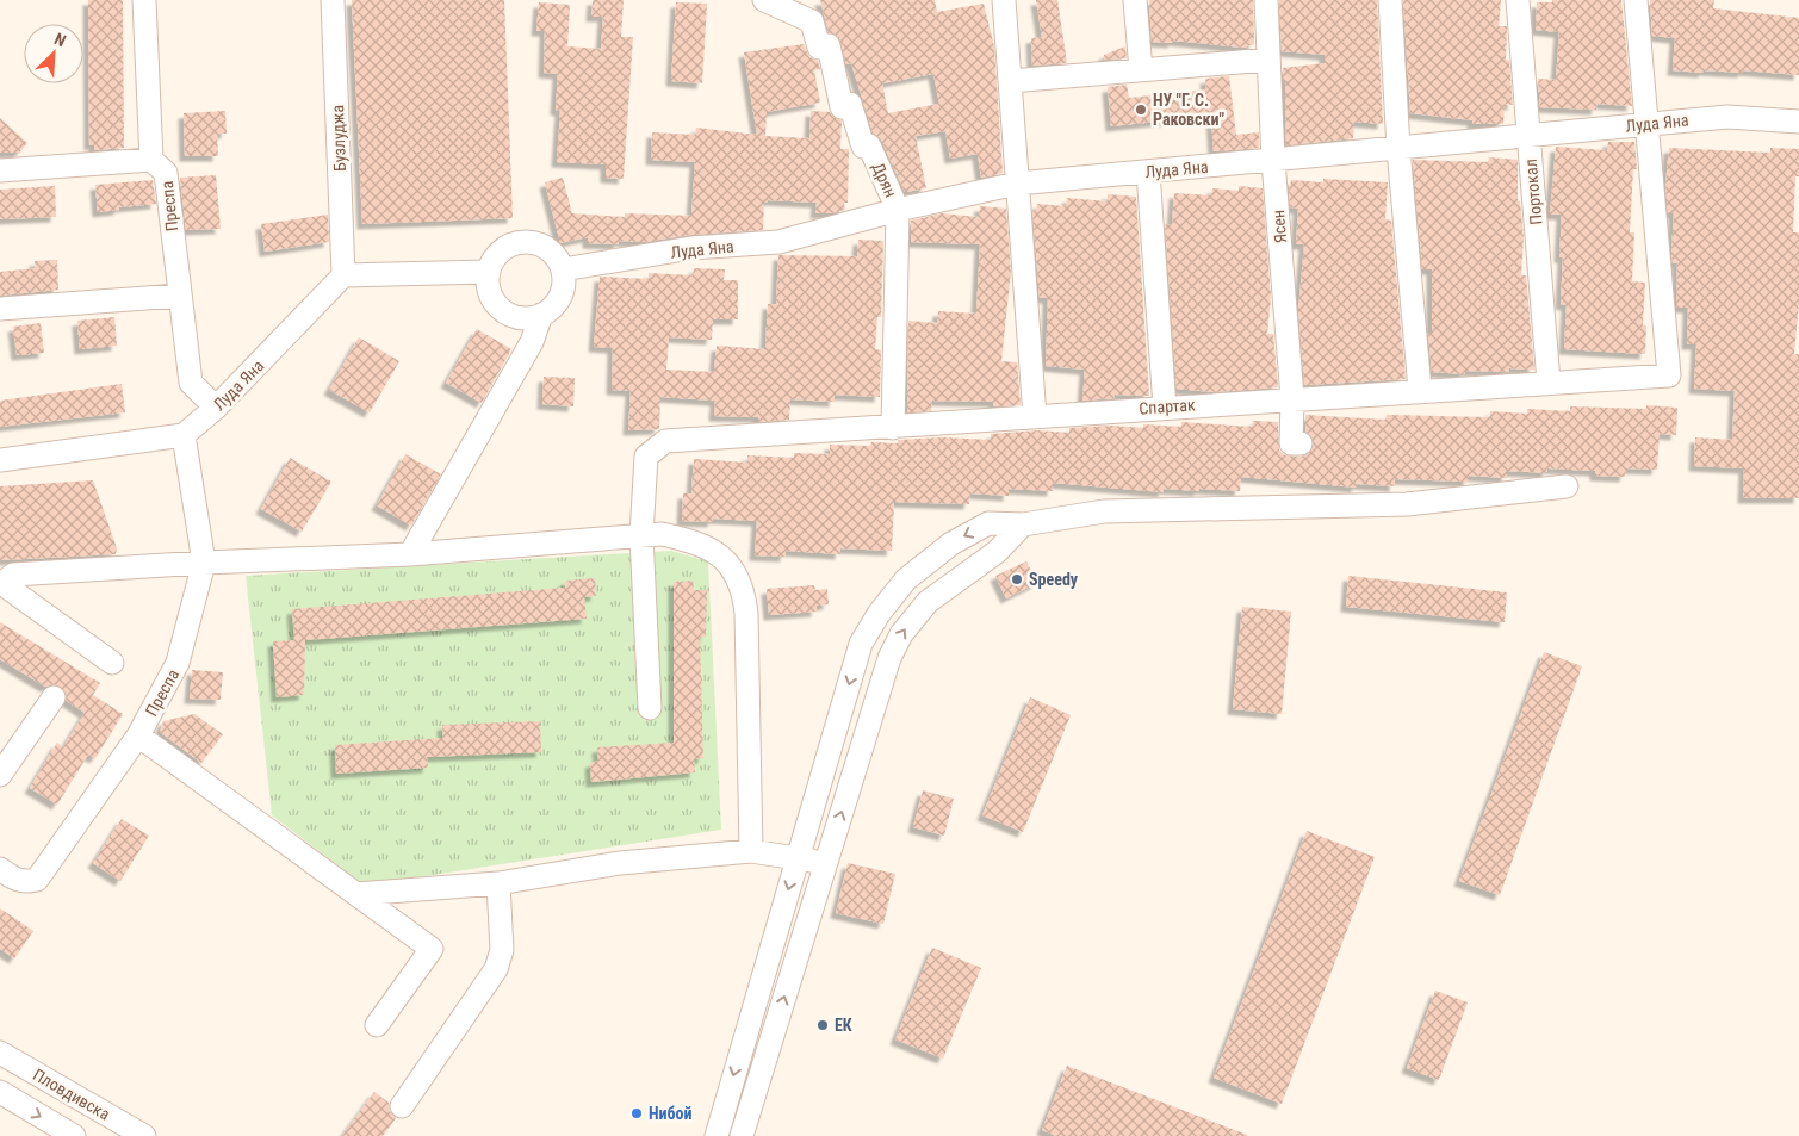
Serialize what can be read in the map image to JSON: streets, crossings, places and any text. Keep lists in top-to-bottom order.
{
  "streets": {
    "street": [
      "Луда Яна",
      "Бузлуджа",
      "Дрян",
      "Портокал",
      "Преспа",
      "Ясен",
      "Спартак",
      "Пловдивска"
    ]
  },
  "crossings": [
    ["Луда Яна", "Бузлуджа"],
    ["Луда Яна", "Дрян"],
    ["Луда Яна", "Портокал"],
    ["Луда Яна", "Преспа"],
    ["Луда Яна", "Ясен"],
    ["Луда Яна", "Спартак"],
    ["Дрян", "Спартак"],
    ["Портокал", "Спартак"],
    ["Ясен", "Спартак"]
  ],
  "places": [
    "НУ \"Г. С. Раковски\"",
    "Speedy",
    "ЕК",
    "Нибой"
  ],
  "north": "top right"
}
